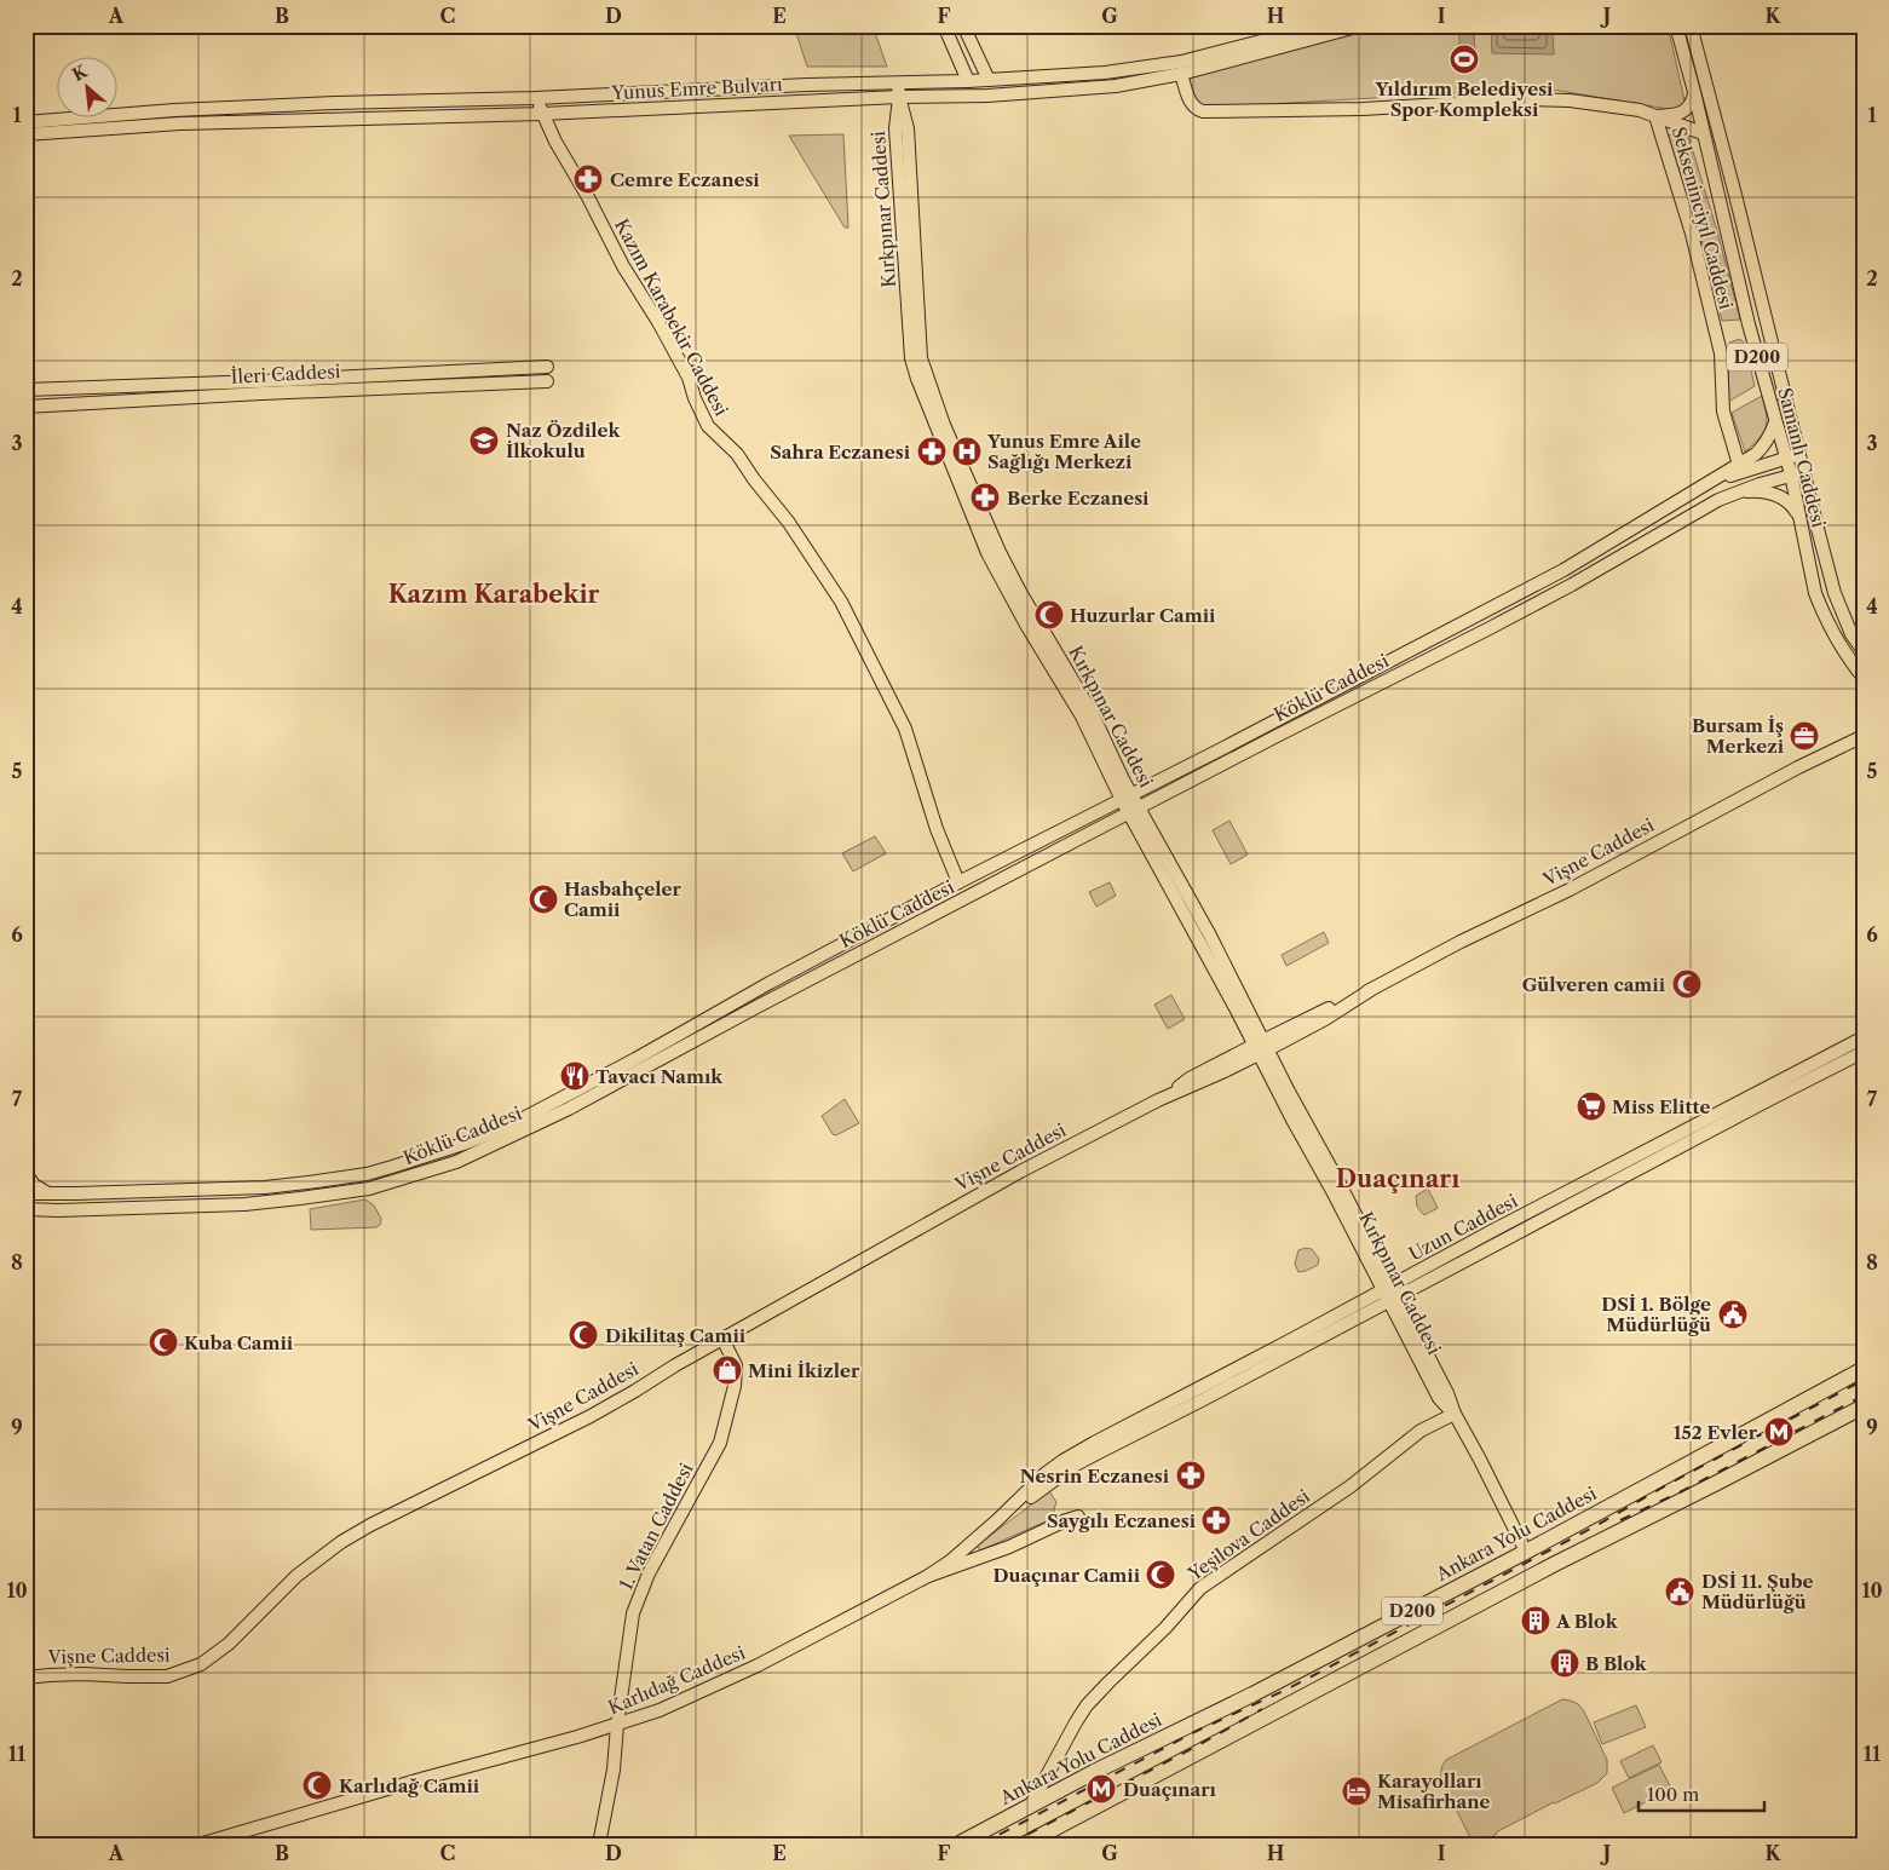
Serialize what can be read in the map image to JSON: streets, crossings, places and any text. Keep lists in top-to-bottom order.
{
  "streets": {
    "highway": ["D200", "Ankara Yolu Caddesi"],
    "main road": [
      "Yunus Emre Bulvarı",
      "Kırkpınar Caddesi",
      "Sekseninciyıl Caddesi",
      "Kazım Karabekir Caddesi",
      "İleri Caddesi",
      "Samanlı Caddesi",
      "Köklü Caddesi",
      "Vişne Caddesi",
      "Uzun Caddesi",
      "1. Vatan Caddesi",
      "Yeşilova Caddesi",
      "Karlıdağ Caddesi"
    ]
  },
  "crossings": [
    ["Yunus Emre Bulvarı", "Kırkpınar Caddesi"],
    ["Yunus Emre Bulvarı", "Sekseninciyıl Caddesi"],
    ["Yunus Emre Bulvarı", "Kazım Karabekir Caddesi"],
    ["Kırkpınar Caddesi", "Köklü Caddesi"],
    ["Kırkpınar Caddesi", "Vişne Caddesi"],
    ["Kırkpınar Caddesi", "Uzun Caddesi"],
    ["Kırkpınar Caddesi", "Ankara Yolu Caddesi"],
    ["Kırkpınar Caddesi", "Yeşilova Caddesi"],
    ["Kazım Karabekir Caddesi", "Köklü Caddesi"],
    ["Samanlı Caddesi", "Köklü Caddesi"],
    ["Vişne Caddesi", "1. Vatan Caddesi"],
    ["Uzun Caddesi", "Karlıdağ Caddesi"],
    ["1. Vatan Caddesi", "Karlıdağ Caddesi"],
    ["Ankara Yolu Caddesi", "Yeşilova Caddesi"]
  ],
  "districts": ["Kazım Karabekir", "Duaçınarı"],
  "places": {
    "sports": ["Yıldırım Belediyesi Spor Kompleksi"],
    "pharmacy": [
      "Cemre Eczanesi",
      "Sahra Eczanesi",
      "Berke Eczanesi",
      "Nesrin Eczanesi",
      "Saygılı Eczanesi"
    ],
    "school or university": ["Naz Özdilek İlkokulu"],
    "hospital": ["Yunus Emre Aile Sağlığı Merkezi"],
    "mosque": [
      "Huzurlar Camii",
      "Hasbahçeler Camii",
      "Gülveren camii",
      "Dikilitaş Camii",
      "Kuba Camii",
      "Duaçınar Camii",
      "Karlıdağ Camii"
    ],
    "office": ["Bursam İş Merkezi"],
    "restaurant": ["Tavacı Namık"],
    "supermarket": ["Miss Elitte"],
    "public building": ["DSİ 1. Bölge Müdürlüğü", "DSİ 11. Şube Müdürlüğü"],
    "shop": ["Mini İkizler"],
    "metro station": ["152 Evler", "Duaçınarı"],
    "building": ["A Blok", "B Blok"],
    "hotel": ["Karayolları Misafirhane"]
  },
  "scale_bar": "100 m",
  "north": "top left",
  "grid": {
    "columns": [
      "A",
      "B",
      "C",
      "D",
      "E",
      "F",
      "G",
      "H",
      "I",
      "J",
      "K"
    ],
    "rows": [
      "1",
      "2",
      "3",
      "4",
      "5",
      "6",
      "7",
      "8",
      "9",
      "10",
      "11"
    ]
  }
}
